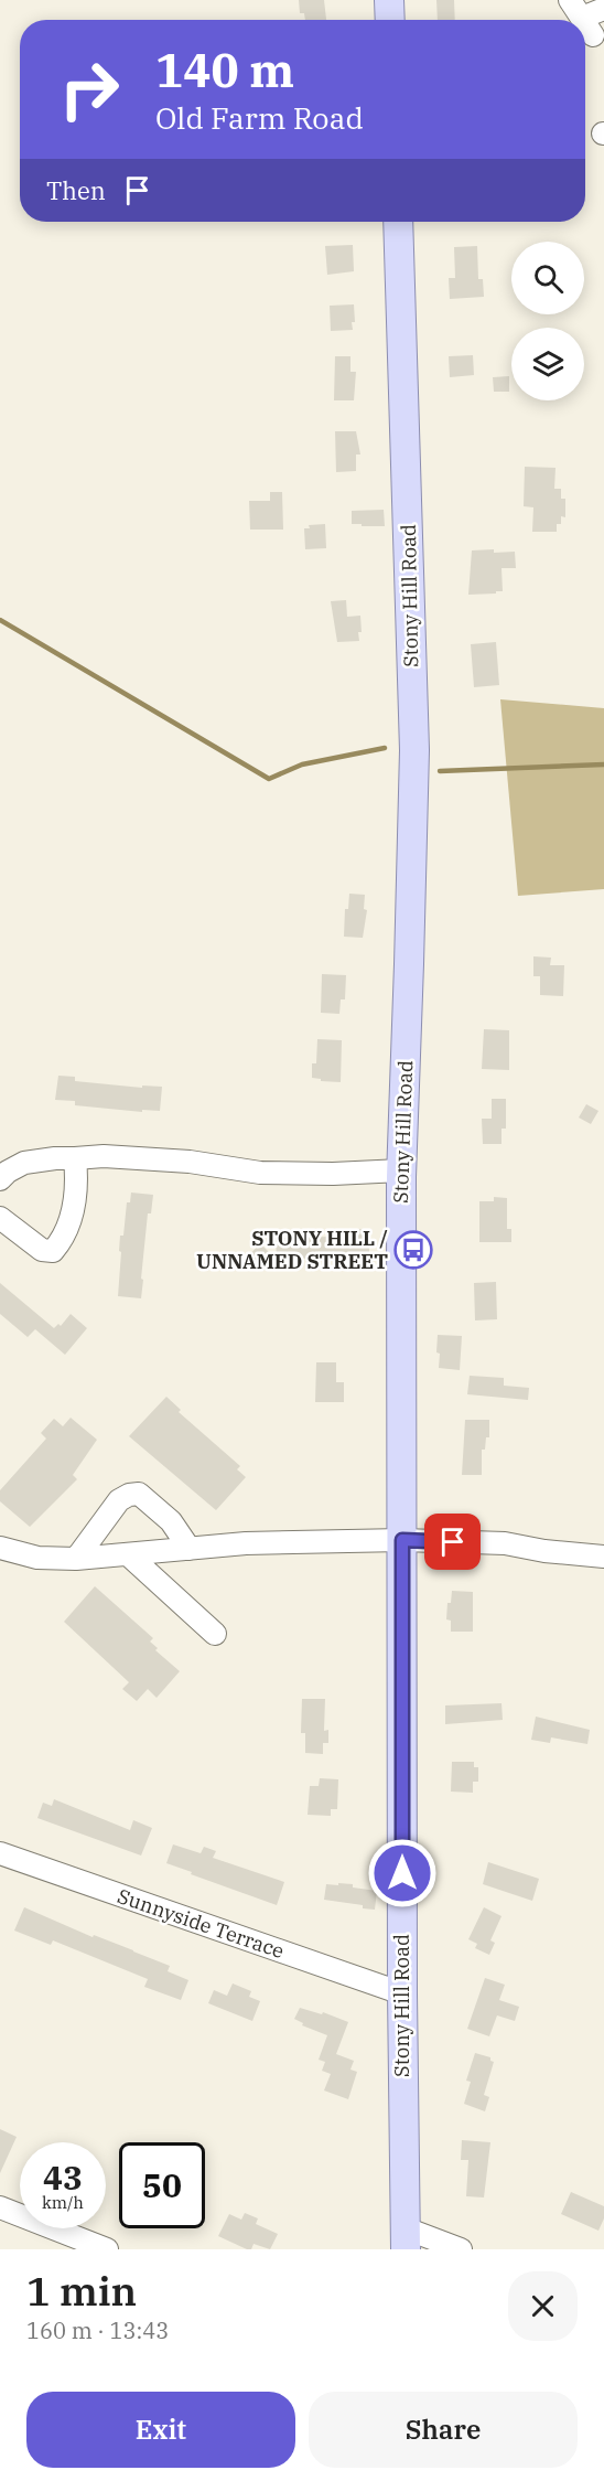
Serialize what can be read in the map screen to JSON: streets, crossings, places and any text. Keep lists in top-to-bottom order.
{
  "streets": {
    "main road": ["Stony Hill Road"],
    "street": ["Sunnyside Terrace"]
  },
  "crossings": [
    ["Stony Hill Road", "Sunnyside Terrace"]
  ],
  "places": {
    "bus stop": ["STONY HILL / UNNAMED STREET"]
  },
  "page": {
    "turn": ["140 m", "Old Farm Road"],
    "then": "Then",
    "speed": "43 km/h",
    "limit": "50",
    "heading": ["1 min", "160 m · 13:43"],
    "buttons": ["Exit", "Share"]
  }
}
